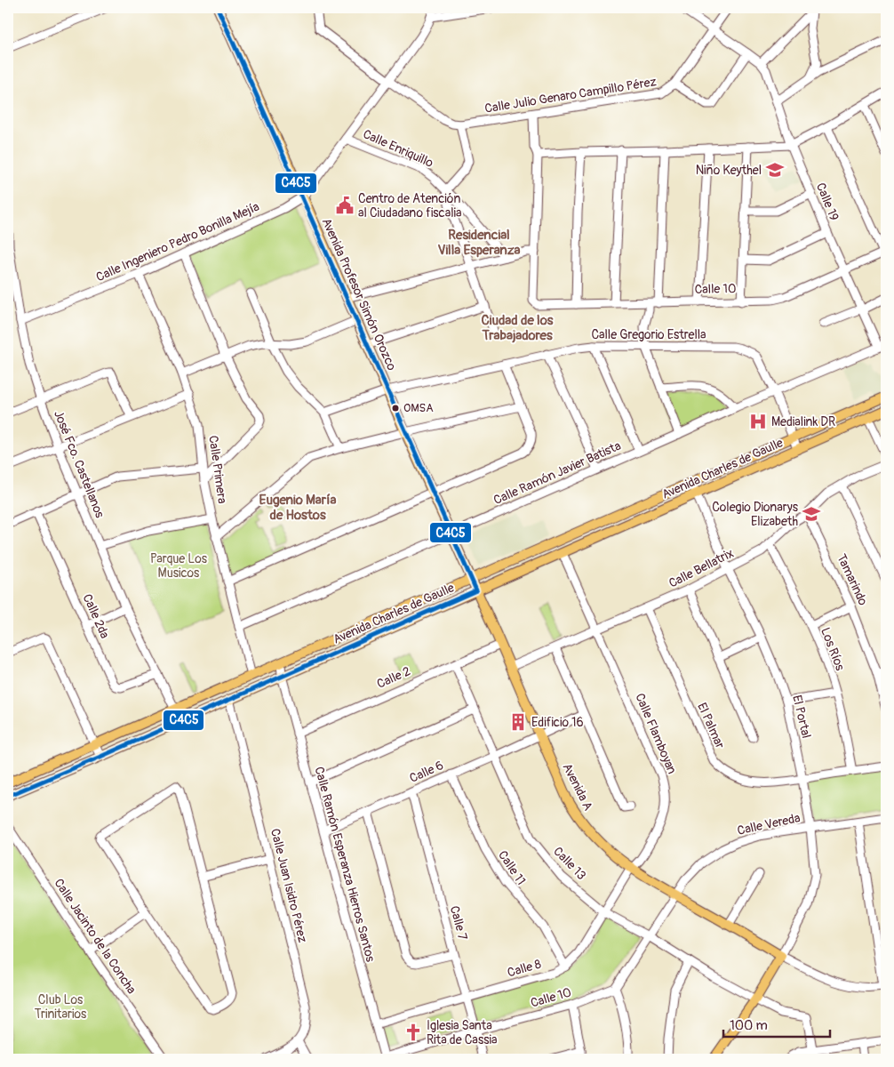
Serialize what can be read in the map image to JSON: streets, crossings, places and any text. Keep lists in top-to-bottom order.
{
  "streets": {
    "main road": ["Avenida Profesor Simón Orozco", "Avenida Charles de Gaulle", "Avenida A"],
    "street": [
      "Calle Julio Genaro Campillo Pérez",
      "Calle Enriquillo",
      "Calle 19",
      "Calle Ingeniero Pedro Bonilla Mejía",
      "Calle 10",
      "Calle Gregorio Estrella",
      "José Fco. Castellanos",
      "Calle Primera",
      "Calle Ramón Javier Batista",
      "Calle Bellatrix",
      "Tamarindo",
      "Calle 2da",
      "Los Ríos",
      "Calle 2",
      "El Portal",
      "El Palmar",
      "Calle Flamboyan",
      "Calle 6",
      "Calle Vereda",
      "Calle 13",
      "Calle Ramón Esperanza Hierros Santos",
      "Calle 11",
      "Calle Juan Isidro Pérez",
      "Calle 7",
      "Calle Jacinto de la Concha",
      "Calle 8"
    ]
  },
  "crossings": [
    ["Calle Julio Genaro Campillo Pérez", "Calle Ingeniero Pedro Bonilla Mejía"],
    ["Calle Enriquillo", "Calle Ingeniero Pedro Bonilla Mejía"],
    ["Calle 19", "Calle 10"],
    ["Calle 19", "Calle Ramón Javier Batista"],
    ["Calle Ingeniero Pedro Bonilla Mejía", "Avenida Profesor Simón Orozco"],
    ["Calle Ingeniero Pedro Bonilla Mejía", "José Fco. Castellanos"],
    ["Calle Ingeniero Pedro Bonilla Mejía", "Calle Primera"],
    ["Calle 10", "Calle Ramón Esperanza Hierros Santos"],
    ["Calle 10", "Calle 7"],
    ["Avenida Profesor Simón Orozco", "Calle Gregorio Estrella"],
    ["Avenida Profesor Simón Orozco", "Avenida Charles de Gaulle"],
    ["Avenida Profesor Simón Orozco", "Calle Ramón Javier Batista"],
    ["Avenida Profesor Simón Orozco", "Avenida A"],
    ["Calle Gregorio Estrella", "Avenida Charles de Gaulle"],
    ["Calle Gregorio Estrella", "Calle Ramón Javier Batista"],
    ["José Fco. Castellanos", "Avenida Charles de Gaulle"],
    ["José Fco. Castellanos", "Calle 2da"],
    ["Avenida Charles de Gaulle", "Calle Primera"],
    ["Avenida Charles de Gaulle", "El Portal"],
    ["Avenida Charles de Gaulle", "Calle Flamboyan"],
    ["Avenida Charles de Gaulle", "Avenida A"],
    ["Avenida Charles de Gaulle", "Calle Ramón Esperanza Hierros Santos"],
    ["Avenida Charles de Gaulle", "Calle Juan Isidro Pérez"],
    ["Calle Primera", "Calle Ramón Javier Batista"],
    ["Calle Bellatrix", "Tamarindo"],
    ["Calle Bellatrix", "Los Ríos"],
    ["Calle Bellatrix", "El Portal"],
    ["Calle Bellatrix", "El Palmar"],
    ["Calle Bellatrix", "Calle Flamboyan"],
    ["Calle Bellatrix", "Avenida A"],
    ["Los Ríos", "El Palmar"],
    ["Calle 2", "Avenida A"],
    ["Calle 2", "Calle 13"],
    ["Calle 2", "Calle Ramón Esperanza Hierros Santos"],
    ["El Portal", "El Palmar"],
    ["El Portal", "Avenida A"],
    ["El Portal", "Calle Vereda"],
    ["Calle Flamboyan", "Avenida A"],
    ["Calle Flamboyan", "Calle 8"],
    ["Calle 6", "Avenida A"],
    ["Calle 6", "Calle 13"],
    ["Calle 6", "Calle Ramón Esperanza Hierros Santos"],
    ["Calle 6", "Calle 11"],
    ["Calle 6", "Calle 7"],
    ["Avenida A", "Calle Vereda"],
    ["Avenida A", "Calle 8"],
    ["Calle 13", "Calle 8"],
    ["Calle Ramón Esperanza Hierros Santos", "Calle 8"],
    ["Calle 11", "Calle 8"],
    ["Calle 7", "Calle 8"]
  ],
  "districts": ["Residencial Villa Esperanza", "Ciudad de los Trabajadores", "Eugenio María de Hostos"],
  "parks": ["Parque Los Musicos", "Club Los Trinitarios"],
  "places": {
    "school or university": ["Niño Keythel", "Colegio Dionarys Elizabeth"],
    "public building": ["Centro de Atención al Ciudadano fiscalia"],
    "other": ["OMSA"],
    "hospital": ["Medialink DR"],
    "building": ["Edificio 16"],
    "church": ["Iglesia Santa Rita de Cassia"]
  },
  "lines": ["transit line C4C5"],
  "scale_bar": "100 m"
}
